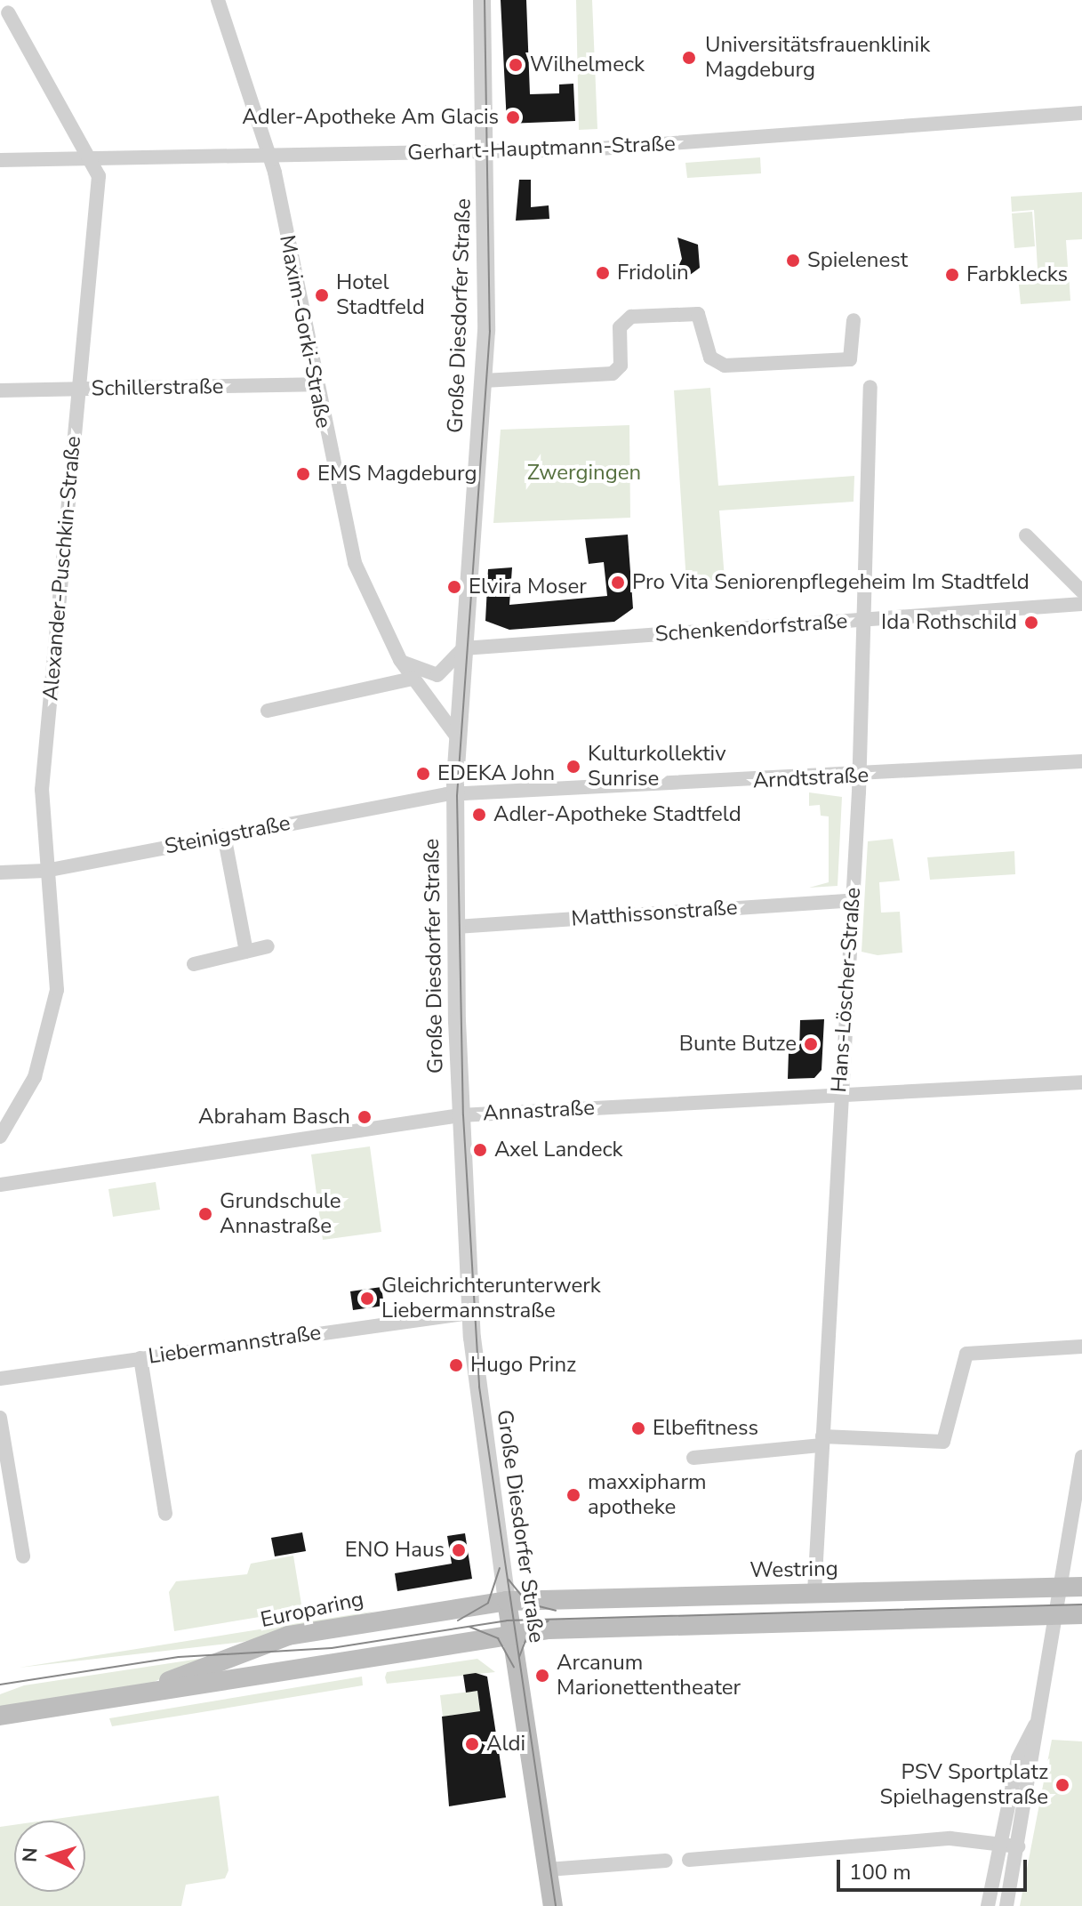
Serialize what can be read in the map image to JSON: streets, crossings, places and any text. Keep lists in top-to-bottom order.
{
  "streets": {
    "main road": ["Große Diesdorfer Straße", "Westring", "Europaring"],
    "street": [
      "Gerhart-Hauptmann-Straße",
      "Maxim-Gorki-Straße",
      "Schillerstraße",
      "Alexander-Puschkin-Straße",
      "Schenkendorfstraße",
      "Arndtstraße",
      "Steinigstraße",
      "Matthissonstraße",
      "Hans-Löscher-Straße",
      "Annastraße",
      "Liebermannstraße"
    ]
  },
  "crossings": [
    ["Gerhart-Hauptmann-Straße", "Große Diesdorfer Straße"],
    ["Gerhart-Hauptmann-Straße", "Maxim-Gorki-Straße"],
    ["Gerhart-Hauptmann-Straße", "Alexander-Puschkin-Straße"],
    ["Große Diesdorfer Straße", "Maxim-Gorki-Straße"],
    ["Große Diesdorfer Straße", "Schenkendorfstraße"],
    ["Große Diesdorfer Straße", "Arndtstraße"],
    ["Große Diesdorfer Straße", "Steinigstraße"],
    ["Große Diesdorfer Straße", "Matthissonstraße"],
    ["Große Diesdorfer Straße", "Annastraße"],
    ["Große Diesdorfer Straße", "Liebermannstraße"],
    ["Große Diesdorfer Straße", "Westring"],
    ["Große Diesdorfer Straße", "Europaring"],
    ["Maxim-Gorki-Straße", "Schillerstraße"],
    ["Schillerstraße", "Alexander-Puschkin-Straße"],
    ["Alexander-Puschkin-Straße", "Steinigstraße"],
    ["Schenkendorfstraße", "Hans-Löscher-Straße"],
    ["Arndtstraße", "Steinigstraße"],
    ["Arndtstraße", "Hans-Löscher-Straße"],
    ["Matthissonstraße", "Hans-Löscher-Straße"],
    ["Hans-Löscher-Straße", "Annastraße"],
    ["Hans-Löscher-Straße", "Westring"],
    ["Westring", "Europaring"]
  ],
  "parks": ["Zwergingen"],
  "places": [
    "Universitätsfrauenklinik Magdeburg",
    "Wilhelmeck",
    "Adler-Apotheke Am Glacis",
    "Spielenest",
    "Fridolin",
    "Farbklecks",
    "Hotel Stadtfeld",
    "EMS Magdeburg",
    "Pro Vita Seniorenpflegeheim Im Stadtfeld",
    "Elvira Moser",
    "Ida Rothschild",
    "Kulturkollektiv Sunrise",
    "EDEKA John",
    "Adler-Apotheke Stadtfeld",
    "Bunte Butze",
    "Abraham Basch",
    "Axel Landeck",
    "Grundschule Annastraße",
    "Gleichrichterunterwerk Liebermannstraße",
    "Hugo Prinz",
    "Elbefitness",
    "maxxipharm apotheke",
    "ENO Haus",
    "Arcanum Marionettentheater",
    "Aldi",
    "PSV Sportplatz Spielhagenstraße"
  ],
  "scale_bar": "100 m",
  "north": "left"
}
